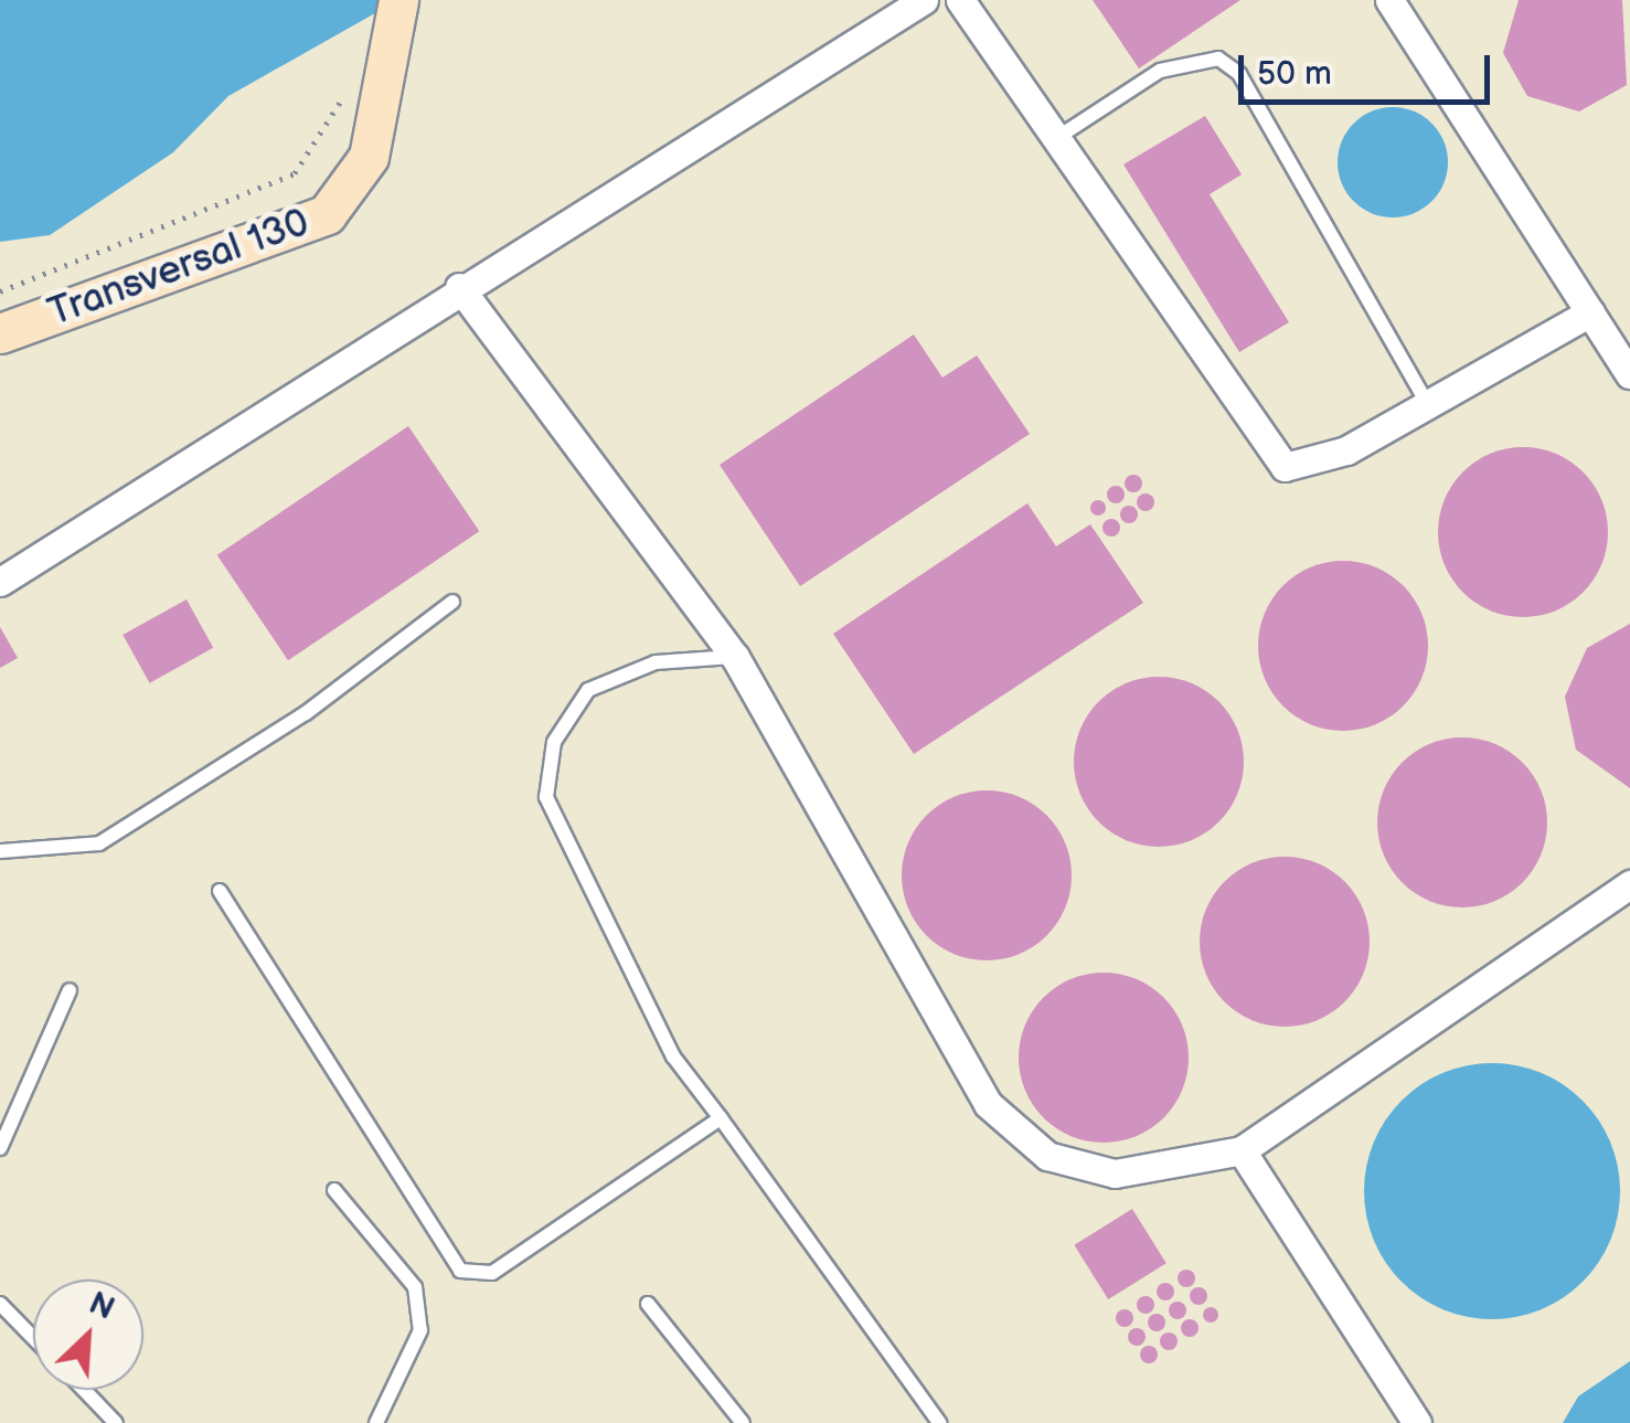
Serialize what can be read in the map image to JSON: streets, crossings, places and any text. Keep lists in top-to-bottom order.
{
  "streets": {
    "main road": ["Transversal 130"]
  },
  "scale_bar": "50 m",
  "north": "top right"
}
